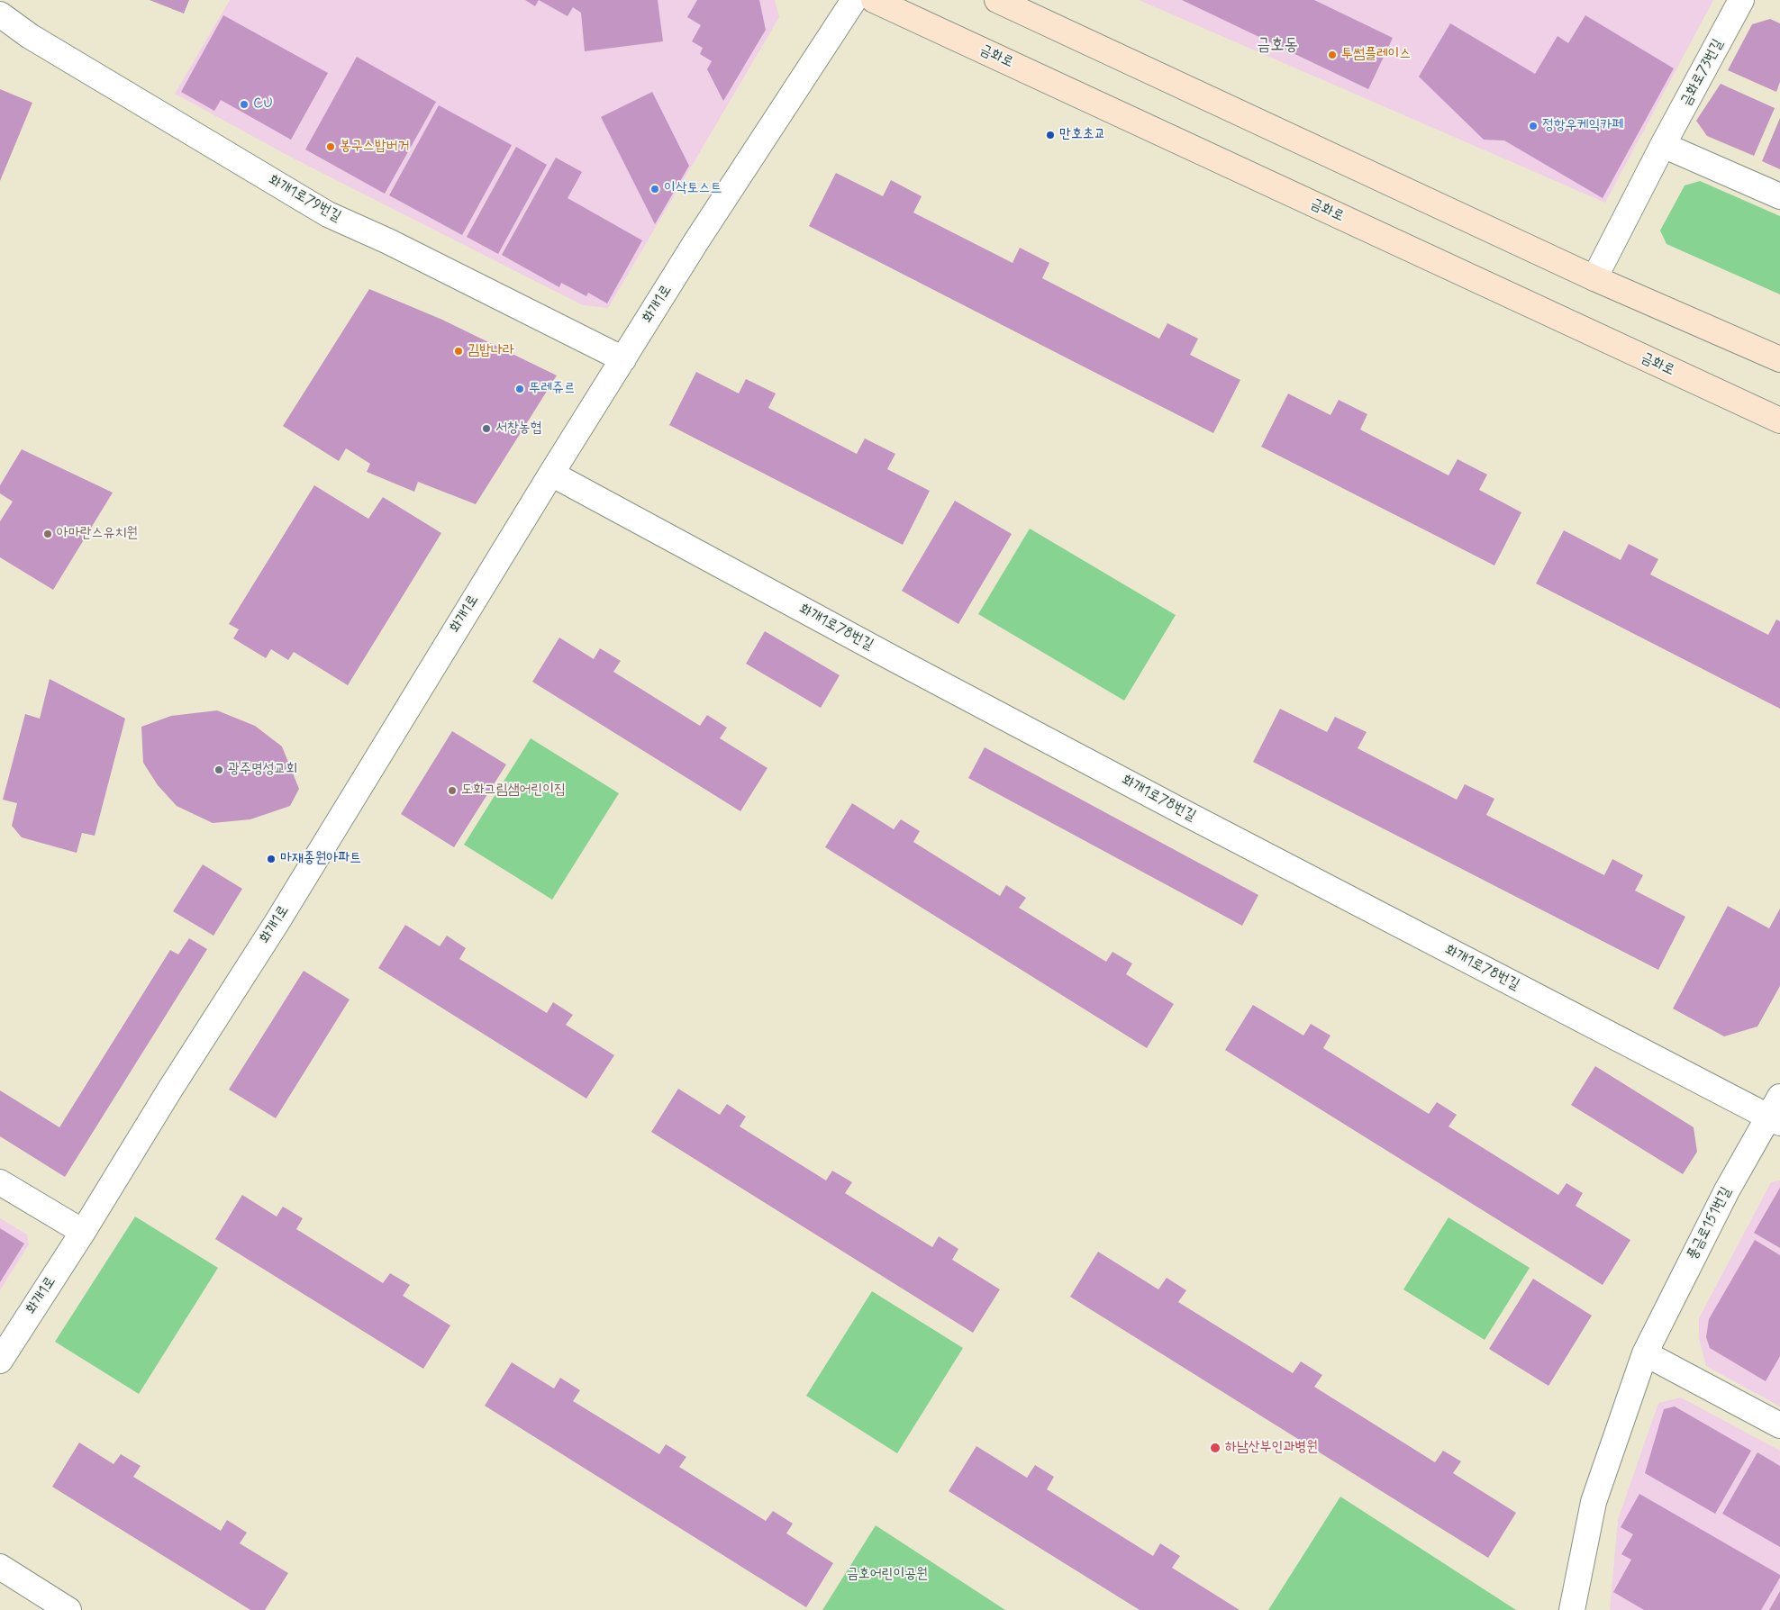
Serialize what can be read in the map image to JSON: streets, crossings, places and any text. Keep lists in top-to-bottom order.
{
  "streets": {
    "main road": ["금화로"],
    "street": [
      "금화로73번길",
      "화개1로79번길",
      "화개1로",
      "화개1로78번길",
      "풍금로151번길"
    ]
  },
  "crossings": [
    ["화개1로79번길", "화개1로"],
    ["화개1로", "화개1로78번길"],
    ["화개1로78번길", "풍금로151번길"]
  ],
  "districts": ["금호동"],
  "parks": ["금호어린이공원"],
  "places": [
    "투썸플레이스",
    "CU",
    "정항우케익카페",
    "만호초교",
    "봉구스밥버거",
    "이삭토스트",
    "김밥나라",
    "뚜레쥬르",
    "서창농협",
    "아마란스유치원",
    "광주명성교회",
    "도화그림샘어린이집",
    "마재종원아파트",
    "하남산부인과병원"
  ]
}
